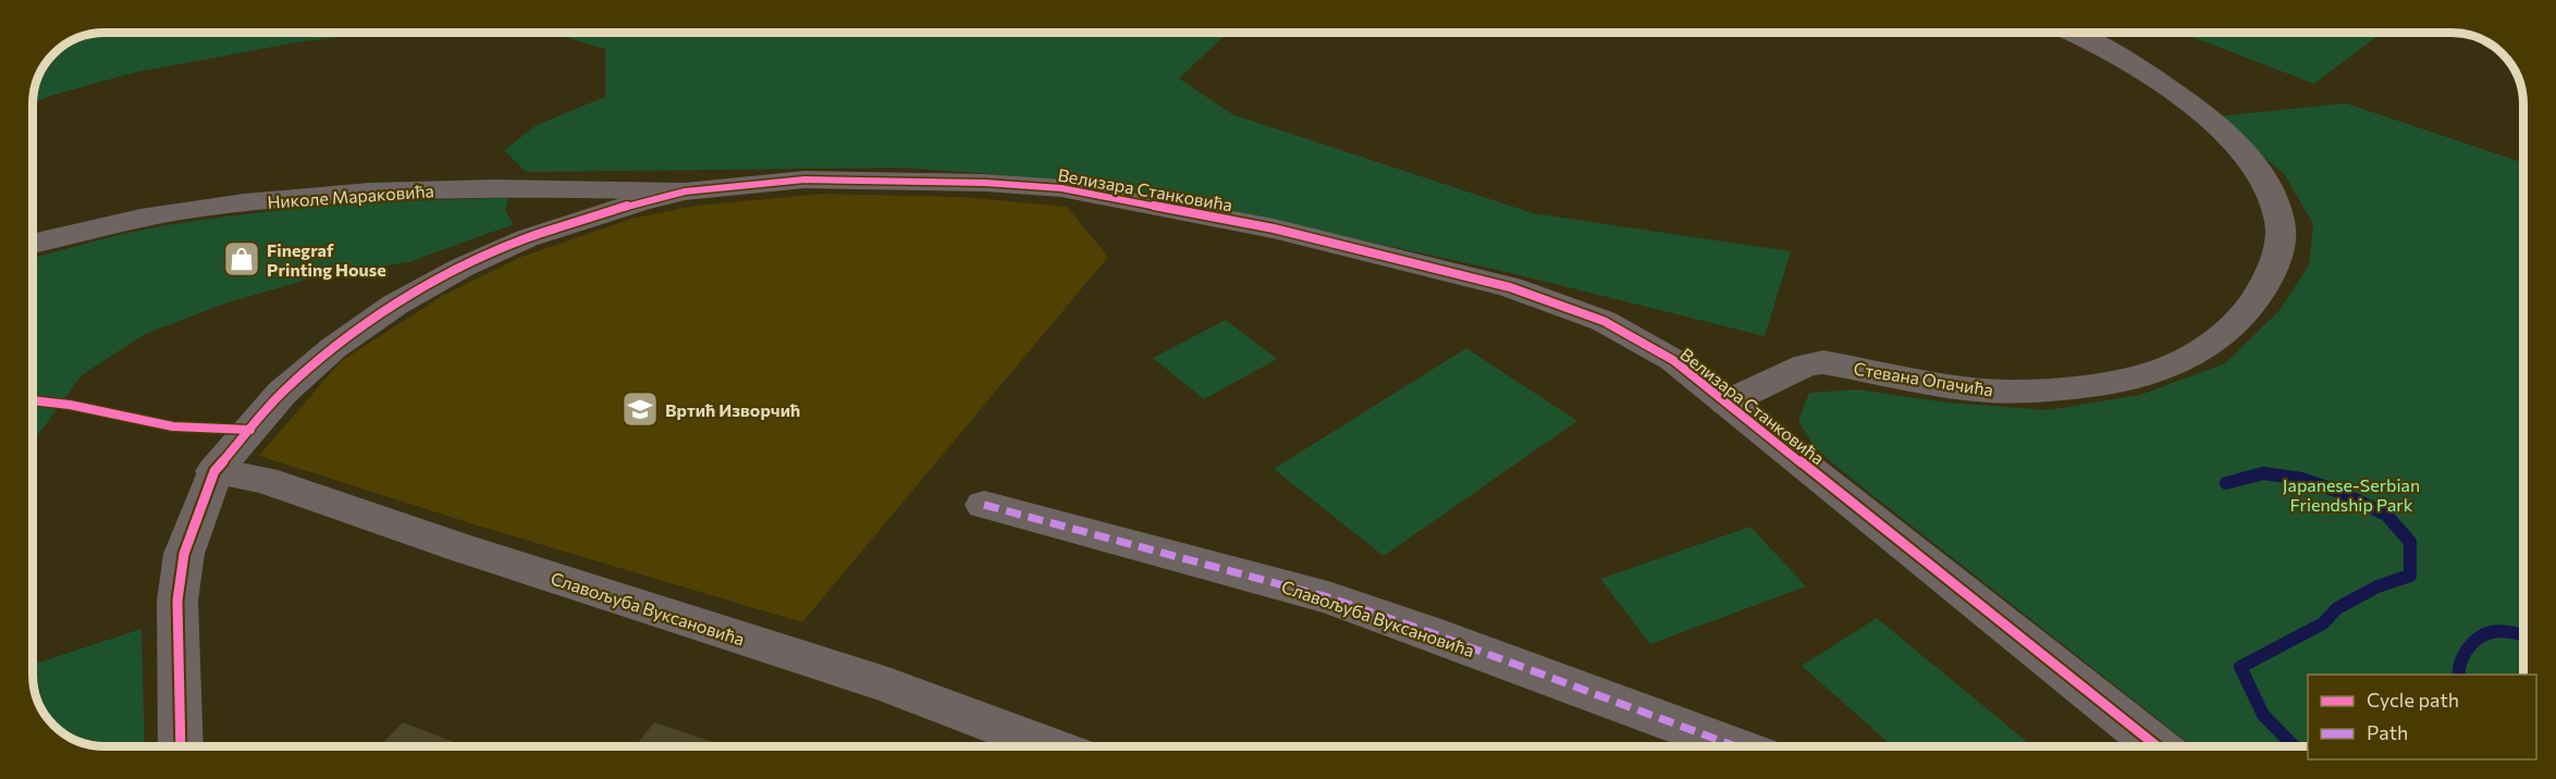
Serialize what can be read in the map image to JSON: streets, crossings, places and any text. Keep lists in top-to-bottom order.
{
  "streets": {
    "street": [
      "Велизара Станковића",
      "Николе Мараковића",
      "Стевана Опачића",
      "Славољуба Вуксановића"
    ]
  },
  "crossings": [
    ["Велизара Станковића", "Николе Мараковића"],
    ["Велизара Станковића", "Стевана Опачића"],
    ["Велизара Станковића", "Славољуба Вуксановића"]
  ],
  "parks": ["Japanese-Serbian Friendship Park"],
  "places": {
    "shop": ["Finegraf Printing House"],
    "school or university": ["Вртић Изворчић"]
  },
  "legend": ["Cycle path", "Path"]
}
